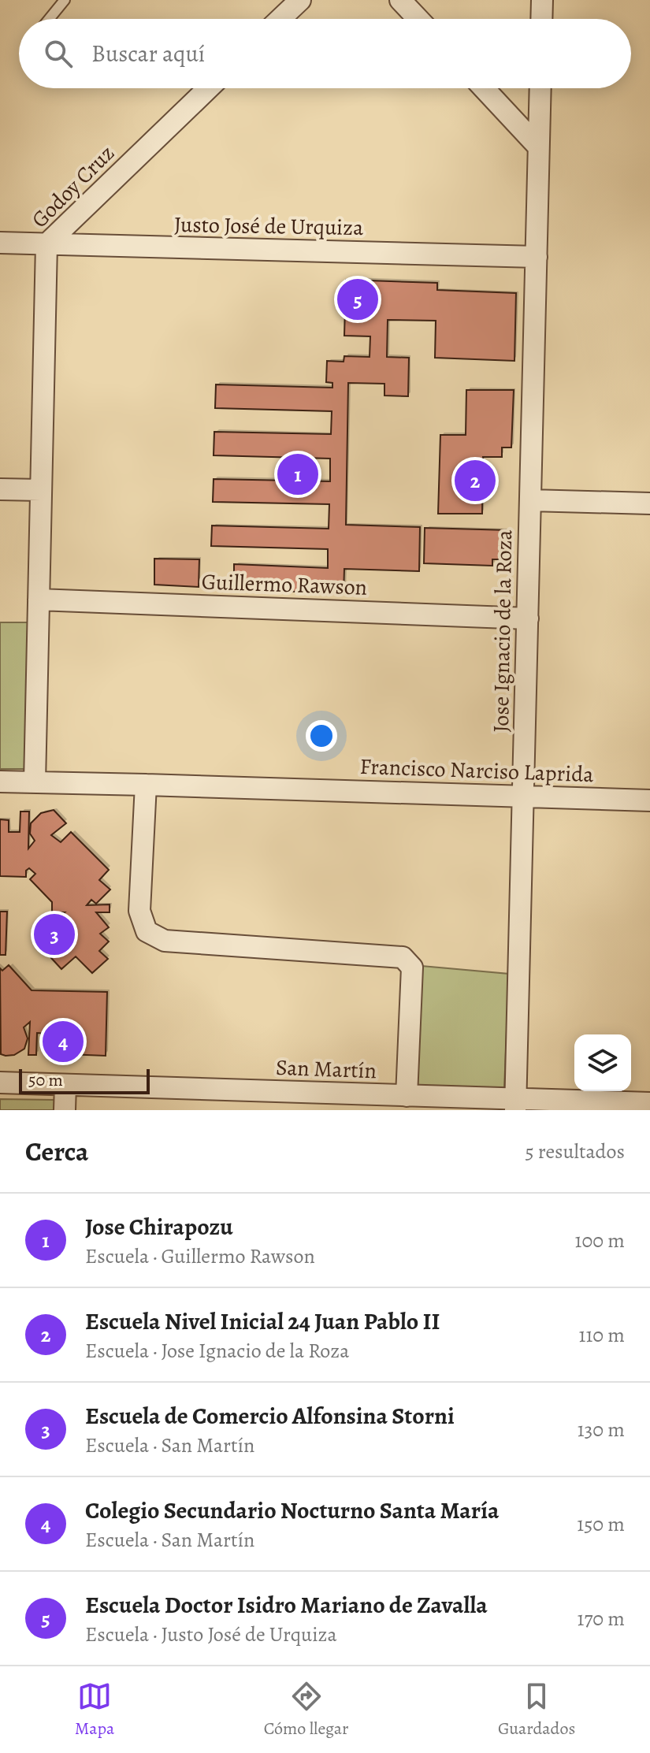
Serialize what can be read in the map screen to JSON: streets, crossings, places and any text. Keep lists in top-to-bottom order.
{
  "streets": {
    "street": [
      "Godoy Cruz",
      "Justo José de Urquiza",
      "Guillermo Rawson",
      "Jose Ignacio de la Roza",
      "Francisco Narciso Laprida",
      "San Martín"
    ]
  },
  "crossings": [
    ["Godoy Cruz", "Justo José de Urquiza"],
    ["Godoy Cruz", "Guillermo Rawson"],
    ["Godoy Cruz", "Francisco Narciso Laprida"],
    ["Justo José de Urquiza", "Jose Ignacio de la Roza"],
    ["Guillermo Rawson", "Jose Ignacio de la Roza"],
    ["Jose Ignacio de la Roza", "Francisco Narciso Laprida"],
    ["Jose Ignacio de la Roza", "San Martín"]
  ],
  "scale_bar": "50 m",
  "page": {
    "search": "Buscar aquí",
    "pins": [
      "5",
      "1",
      "2",
      "3",
      "4"
    ],
    "scale": "50 m",
    "heading": ["Cerca", "5 resultados"],
    "list": [
      {
        "mark": "1",
        "name": "Jose Chirapozu",
        "note": "Escuela · Guillermo Rawson",
        "value": "100 m"
      },
      {
        "mark": "2",
        "name": "Escuela Nivel Inicial 24 Juan Pablo II",
        "note": "Escuela · Jose Ignacio de la Roza",
        "value": "110 m"
      },
      {
        "mark": "3",
        "name": "Escuela de Comercio Alfonsina Storni",
        "note": "Escuela · San Martín",
        "value": "130 m"
      },
      {
        "mark": "4",
        "name": "Colegio Secundario Nocturno Santa María",
        "note": "Escuela · San Martín",
        "value": "150 m"
      },
      {
        "mark": "5",
        "name": "Escuela Doctor Isidro Mariano de Zavalla",
        "note": "Escuela · Justo José de Urquiza",
        "value": "170 m"
      }
    ],
    "nav": ["Mapa", "Cómo llegar", "Guardados"]
  }
}
